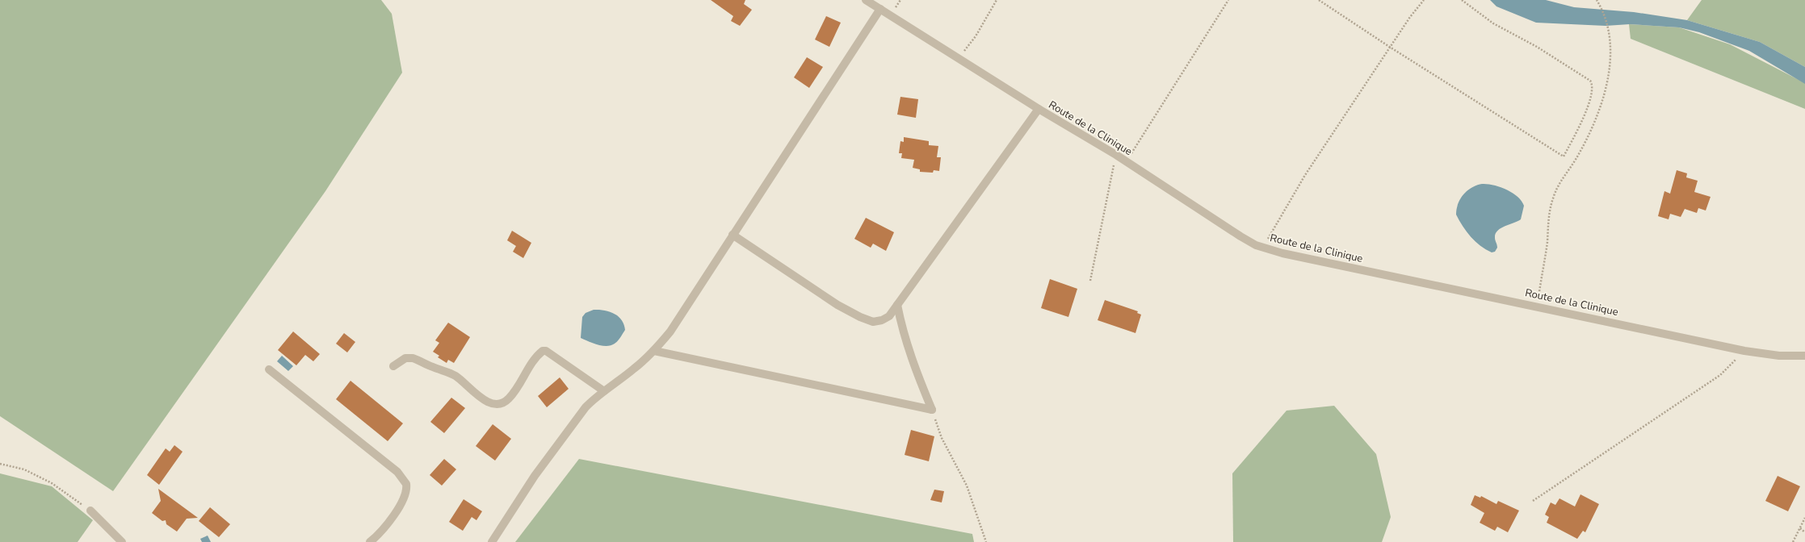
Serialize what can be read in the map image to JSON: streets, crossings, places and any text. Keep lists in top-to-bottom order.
{
  "streets": {
    "street": ["Route de la Clinique"]
  }
}
